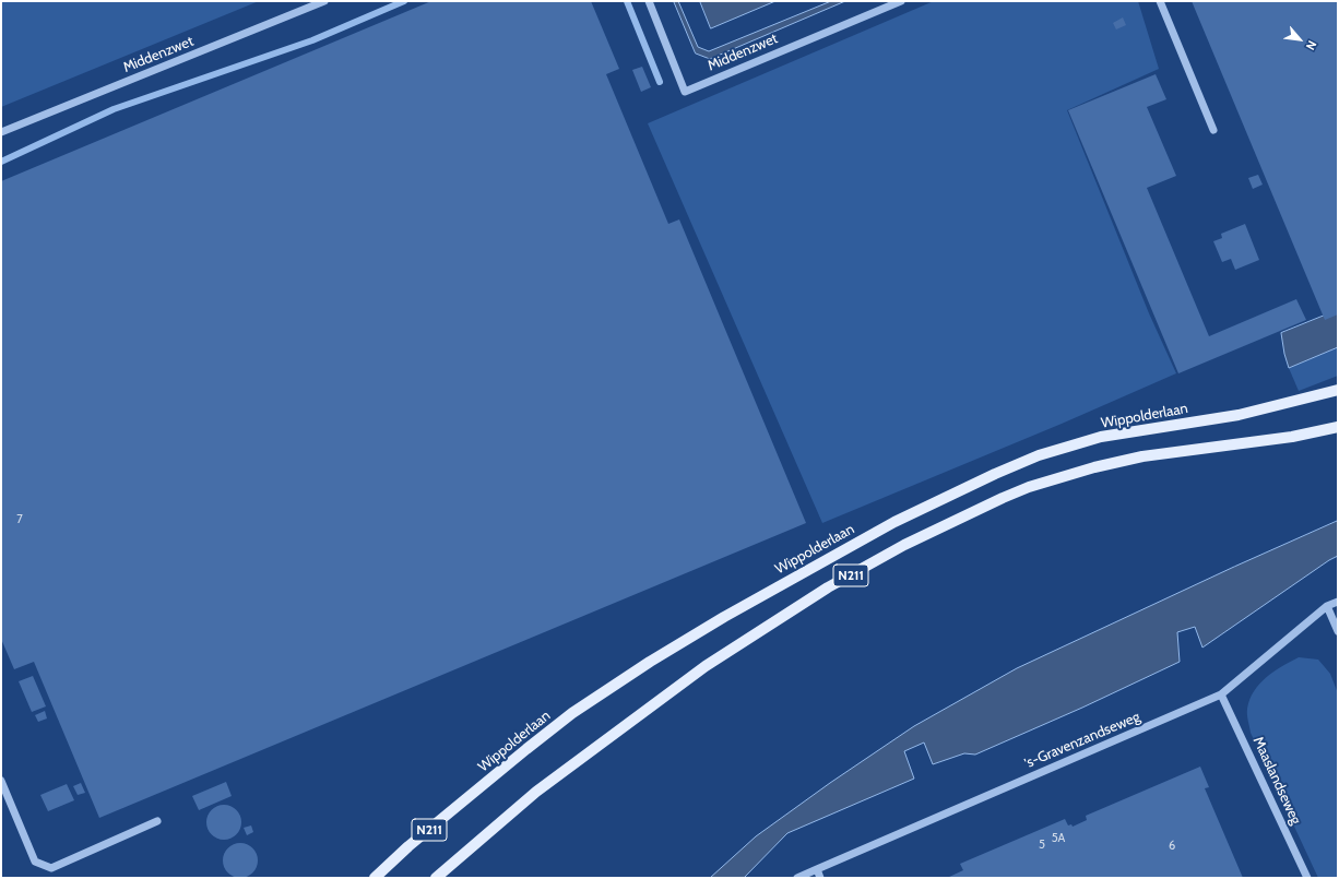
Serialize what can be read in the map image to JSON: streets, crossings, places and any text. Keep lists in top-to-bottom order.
{
  "streets": {
    "main road": ["Wippolderlaan", "N211"],
    "street": ["Middenzwet", "'s-Gravenzandseweg", "Maaslandseweg"]
  },
  "crossings": [
    ["'s-Gravenzandseweg", "Maaslandseweg"]
  ],
  "house_numbers": [
    "7",
    "5A",
    "5",
    "6"
  ],
  "north": "bottom right"
}
